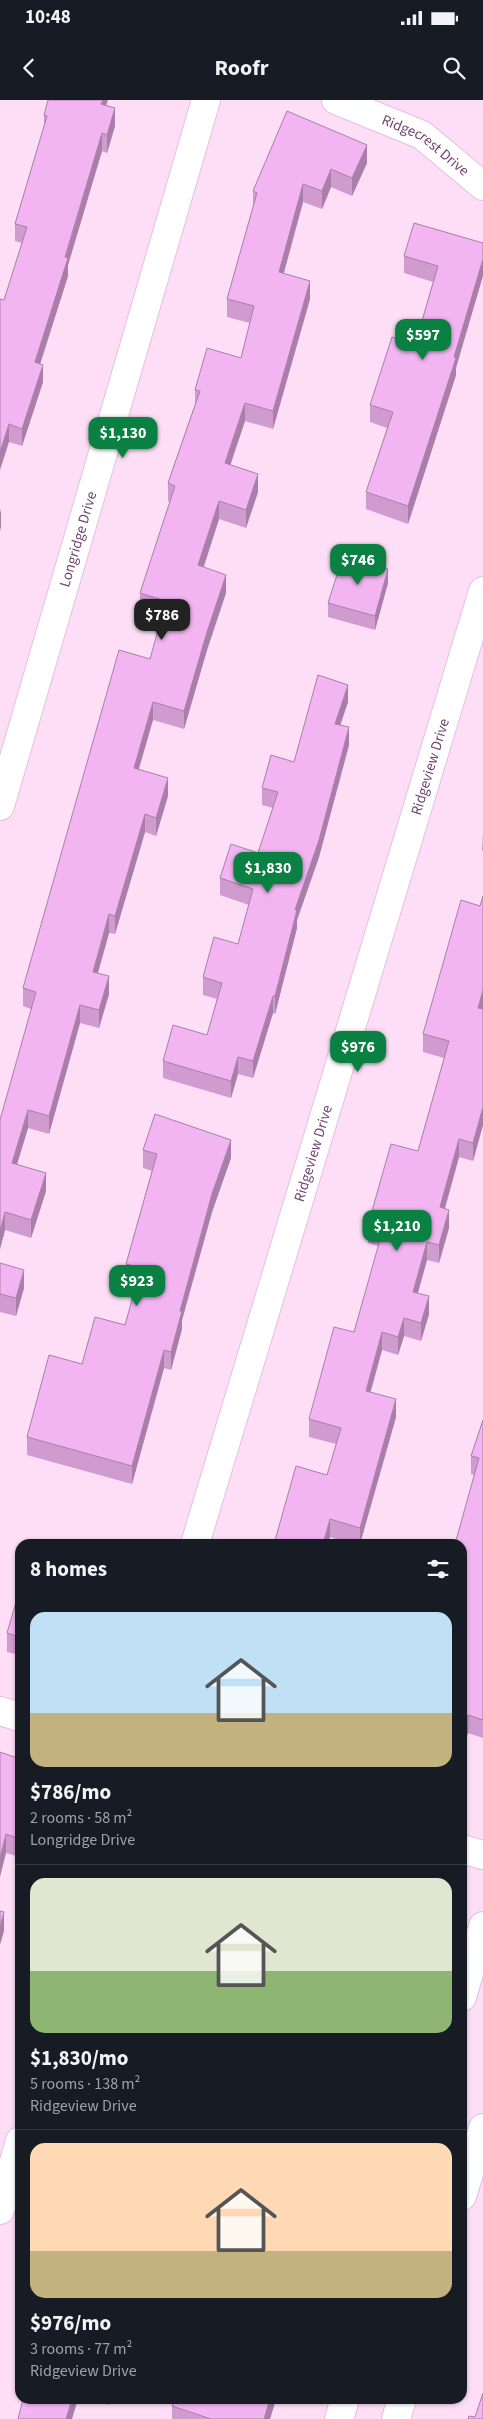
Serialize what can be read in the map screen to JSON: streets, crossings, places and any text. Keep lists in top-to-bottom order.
{
  "streets": {
    "street": ["Ridgecrest Drive", "Longridge Drive", "Ridgeview Drive"]
  },
  "page": {
    "status": "10:48",
    "header": "Roofr",
    "price": [
      "$597",
      "$1,130",
      "$746",
      "$786",
      "$1,830",
      "$976",
      "$1,210",
      "$923"
    ],
    "heading": "8 homes",
    "list": [
      {
        "name": "$786/mo",
        "note": "2 rooms · 58 m² · Longridge Drive"
      },
      {
        "name": "$1,830/mo",
        "note": "5 rooms · 138 m² · Ridgeview Drive"
      },
      {
        "name": "$976/mo",
        "note": "3 rooms · 77 m² · Ridgeview Drive"
      }
    ]
  }
}
